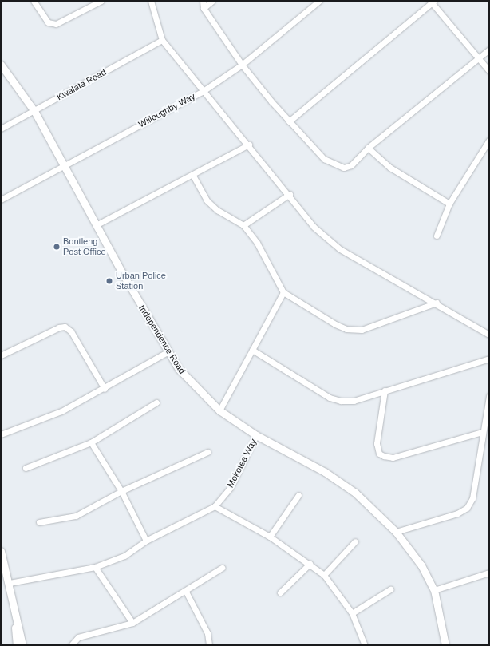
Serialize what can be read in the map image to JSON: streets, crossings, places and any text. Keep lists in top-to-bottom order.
{
  "streets": {
    "street": [
      "Kwalata Road",
      "Willoughby Way",
      "Independence Road",
      "Mokotea Way"
    ]
  },
  "crossings": [
    ["Kwalata Road", "Independence Road"],
    ["Willoughby Way", "Independence Road"],
    ["Independence Road", "Mokotea Way"]
  ],
  "places": ["Bontleng Post Office", "Urban Police Station"]
}
